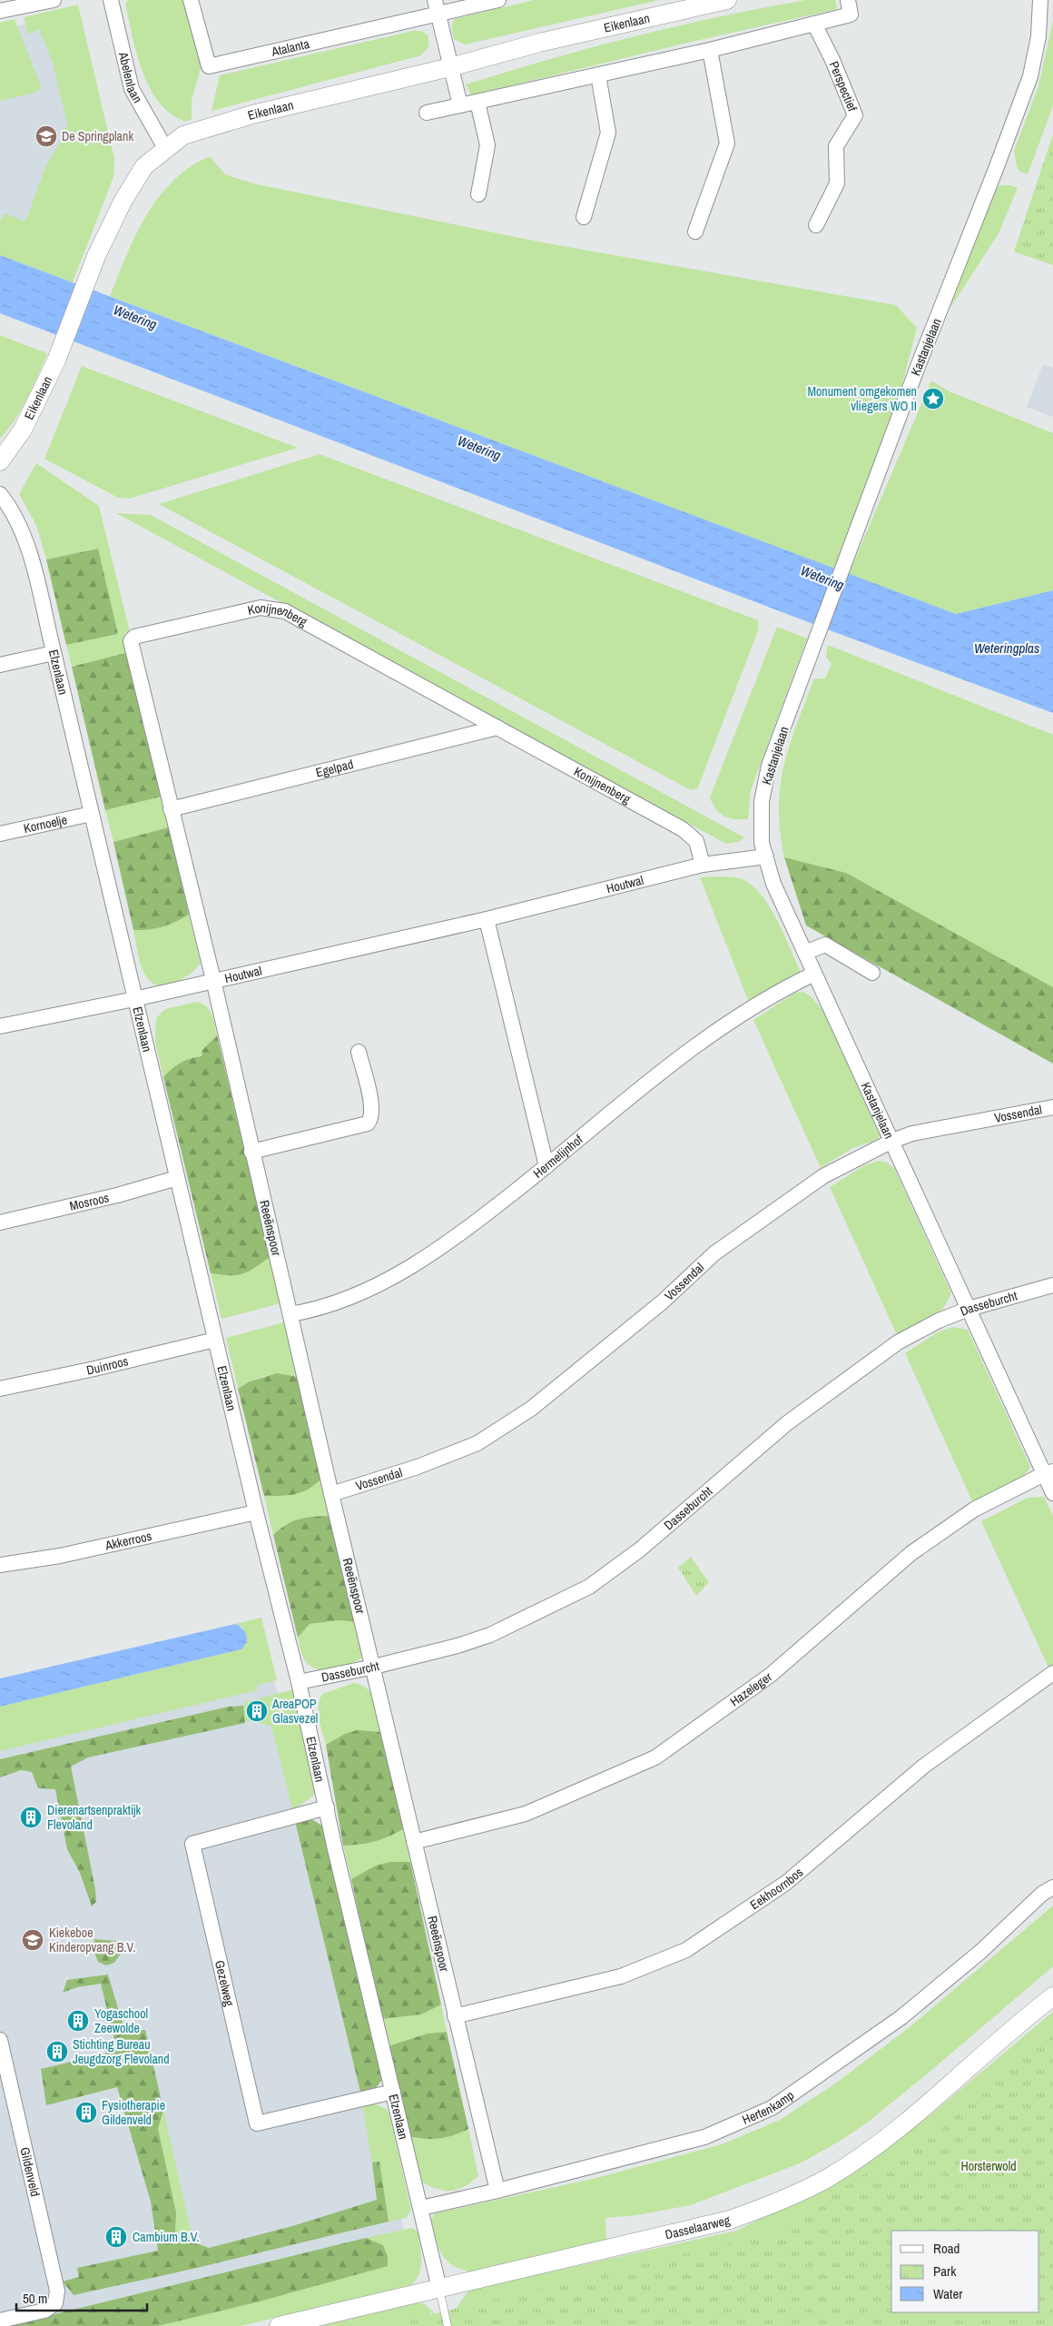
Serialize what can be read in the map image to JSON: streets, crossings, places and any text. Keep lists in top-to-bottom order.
{
  "streets": {
    "street": [
      "Eikenlaan",
      "Atalanta",
      "Abelenlaan",
      "Perspectief",
      "Kastanjelaan",
      "Konijnenberg",
      "Elzenlaan",
      "Egelpad",
      "Kornoelje",
      "Houtwal",
      "Vossendal",
      "Hermelijnhof",
      "Mosroos",
      "Reeënspoor",
      "Dasseburcht",
      "Duinroos",
      "Akkerroos",
      "Hazeleger",
      "Eekhoornbos",
      "Gezelweg",
      "Hertenkamp",
      "Gildenveld",
      "Dasselaarweg"
    ]
  },
  "crossings": [
    ["Eikenlaan", "Abelenlaan"],
    ["Kastanjelaan", "Houtwal"],
    ["Kastanjelaan", "Vossendal"],
    ["Kastanjelaan", "Hermelijnhof"],
    ["Kastanjelaan", "Dasseburcht"],
    ["Kastanjelaan", "Hazeleger"],
    ["Konijnenberg", "Egelpad"],
    ["Konijnenberg", "Houtwal"],
    ["Konijnenberg", "Reeënspoor"],
    ["Elzenlaan", "Kornoelje"],
    ["Elzenlaan", "Houtwal"],
    ["Elzenlaan", "Mosroos"],
    ["Elzenlaan", "Dasseburcht"],
    ["Elzenlaan", "Duinroos"],
    ["Elzenlaan", "Akkerroos"],
    ["Elzenlaan", "Gezelweg"],
    ["Elzenlaan", "Hertenkamp"],
    ["Elzenlaan", "Dasselaarweg"],
    ["Houtwal", "Reeënspoor"],
    ["Vossendal", "Reeënspoor"],
    ["Hermelijnhof", "Reeënspoor"],
    ["Reeënspoor", "Dasseburcht"],
    ["Reeënspoor", "Hazeleger"],
    ["Reeënspoor", "Eekhoornbos"],
    ["Reeënspoor", "Hertenkamp"]
  ],
  "water": ["Wetering", "Weteringplas"],
  "parks": ["Horsterwold"],
  "places": {
    "school or university": ["De Springplank", "Kiekeboe Kinderopvang B.V."],
    "place": ["Monument omgekomen vliegers WO II"],
    "building": [
      "AreaPOP Glasvezel",
      "Dierenartsenpraktijk Flevoland",
      "Yogaschool Zeewolde",
      "Stichting Bureau Jeugdzorg Flevoland",
      "Fysiotherapie Gildenveld",
      "Cambium B.V."
    ]
  },
  "legend": ["Road", "Park", "Water"],
  "scale_bar": "50 m"
}
